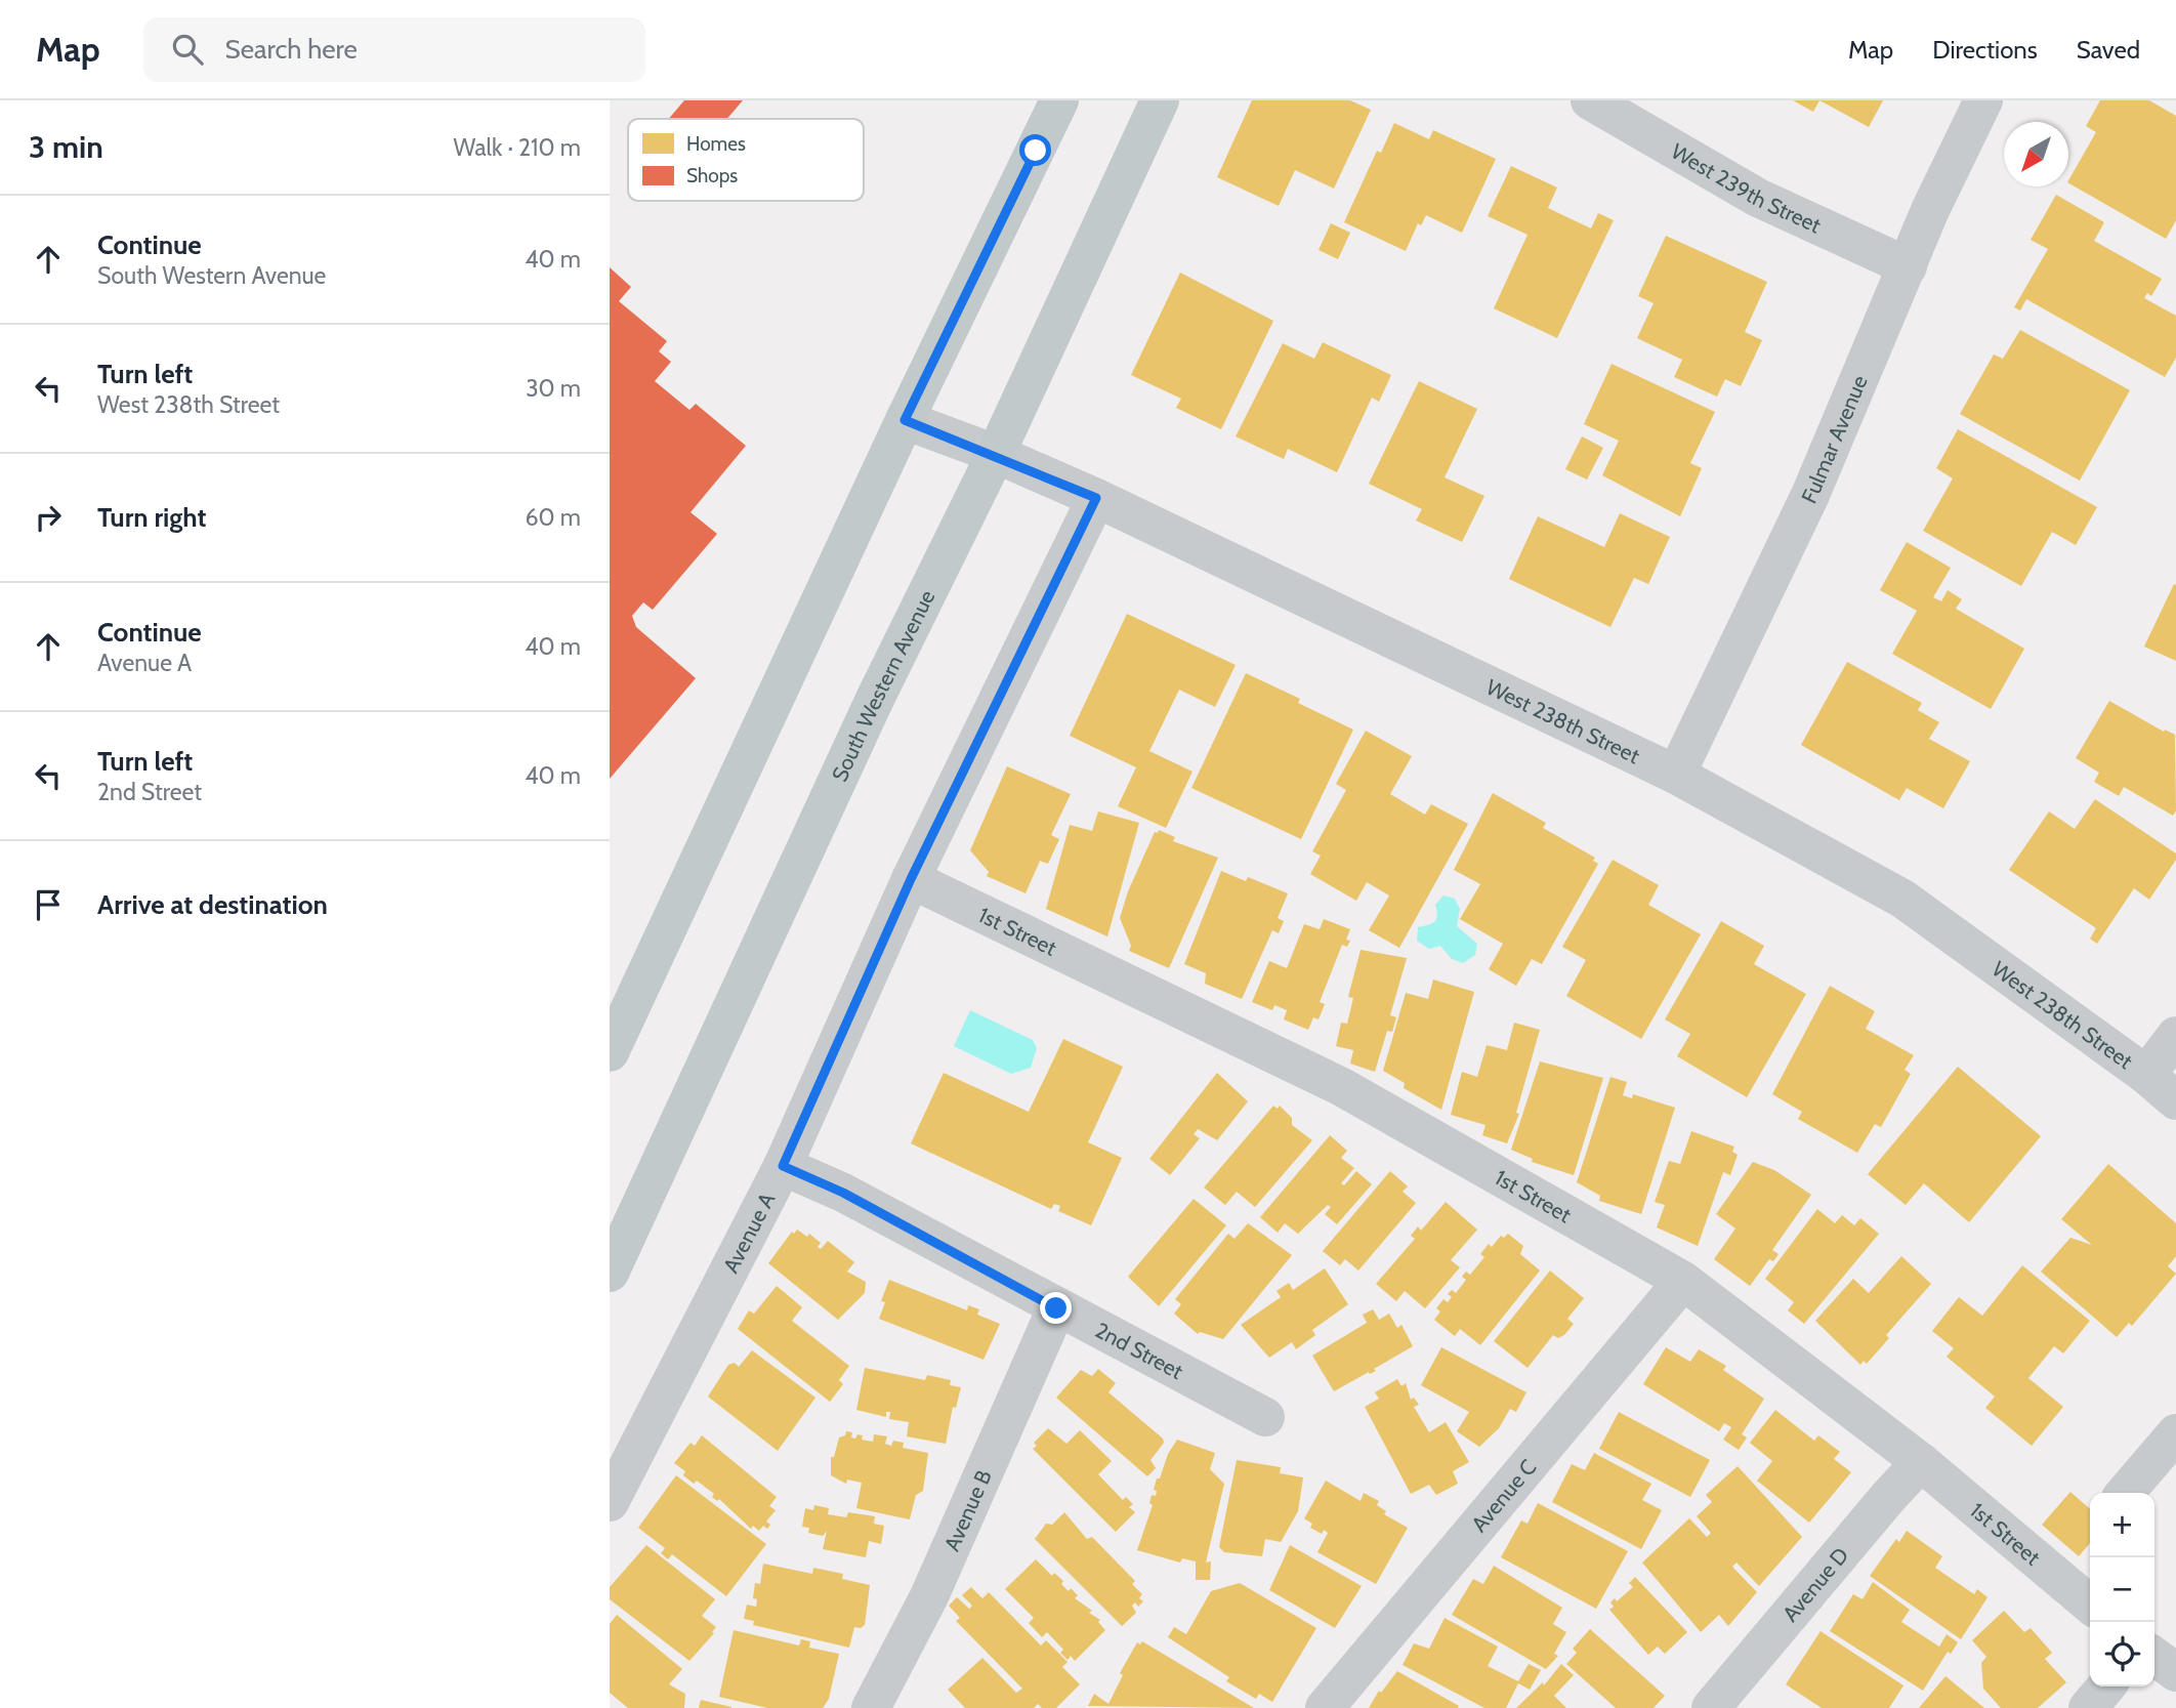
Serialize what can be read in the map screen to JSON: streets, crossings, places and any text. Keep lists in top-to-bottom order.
{
  "streets": {
    "main road": ["South Western Avenue"],
    "street": [
      "West 239th Street",
      "Fulmar Avenue",
      "West 238th Street",
      "1st Street",
      "Avenue A",
      "2nd Street",
      "Avenue C",
      "Avenue B",
      "Avenue D"
    ]
  },
  "crossings": [
    ["West 239th Street", "Fulmar Avenue"],
    ["Fulmar Avenue", "West 238th Street"],
    ["South Western Avenue", "West 238th Street"],
    ["West 238th Street", "Avenue A"],
    ["1st Street", "Avenue A"],
    ["1st Street", "Avenue C"],
    ["1st Street", "Avenue D"],
    ["Avenue A", "2nd Street"],
    ["2nd Street", "Avenue B"]
  ],
  "legend": ["Homes", "Shops"],
  "north": "bottom left",
  "page": {
    "header": "Map",
    "search": "Search here",
    "nav": ["Map", "Directions", "Saved"],
    "heading": ["3 min", "Walk · 210 m"],
    "list": [
      ["Continue", "South Western Avenue", "40 m"],
      ["Turn left", "West 238th Street", "30 m"],
      ["Turn right", "60 m"],
      ["Continue", "Avenue A", "40 m"],
      ["Turn left", "2nd Street", "40 m"],
      "Arrive at destination"
    ],
    "map_buttons": ["+", "−"]
  }
}
